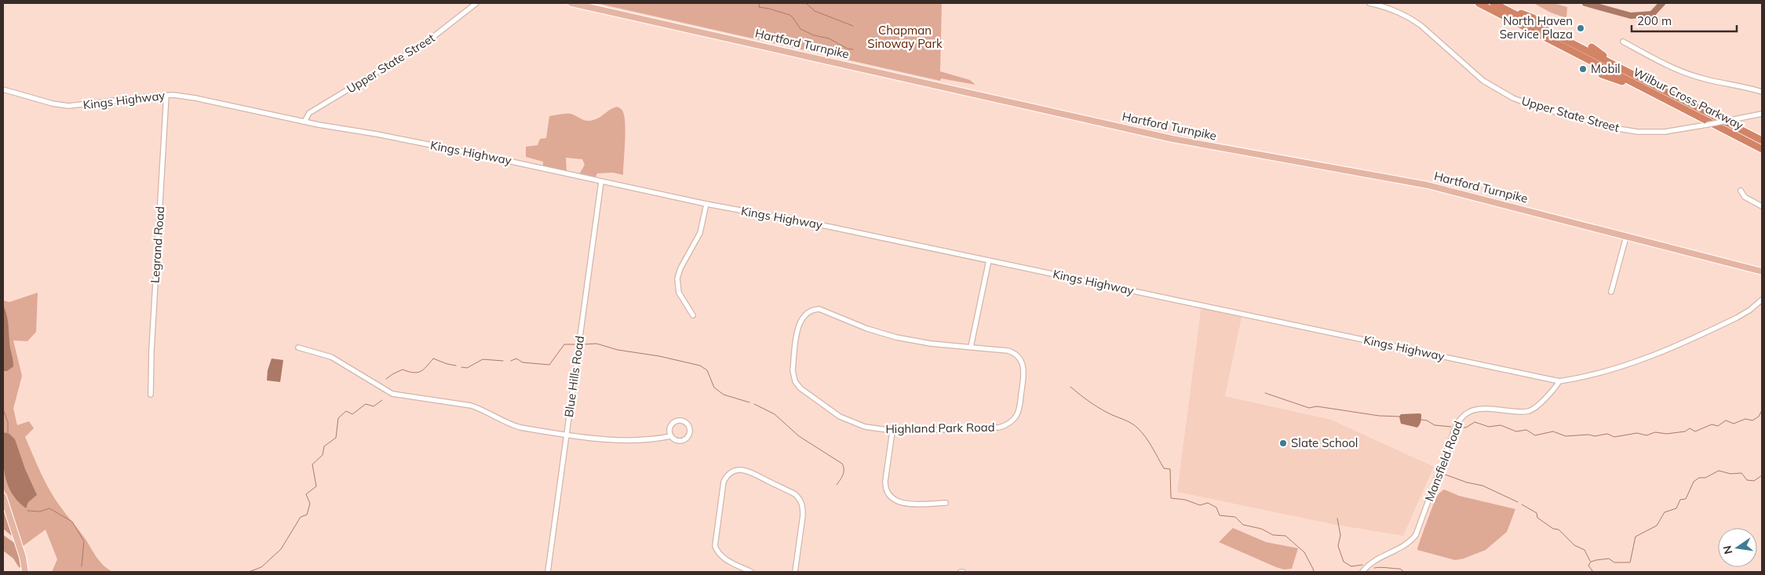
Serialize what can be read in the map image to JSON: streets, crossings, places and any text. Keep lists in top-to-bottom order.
{
  "streets": {
    "highway": ["Wilbur Cross Parkway"],
    "main road": ["Hartford Turnpike"],
    "street": [
      "Upper State Street",
      "Kings Highway",
      "Legrand Road",
      "Blue Hills Road",
      "Highland Park Road",
      "Mansfield Road"
    ]
  },
  "crossings": [
    ["Upper State Street", "Kings Highway"],
    ["Kings Highway", "Legrand Road"],
    ["Kings Highway", "Blue Hills Road"],
    ["Kings Highway", "Mansfield Road"]
  ],
  "parks": ["Chapman Sinoway Park"],
  "places": ["North Haven Service Plaza", "Mobil", "Slate School"],
  "scale_bar": "200 m",
  "north": "left"
}
